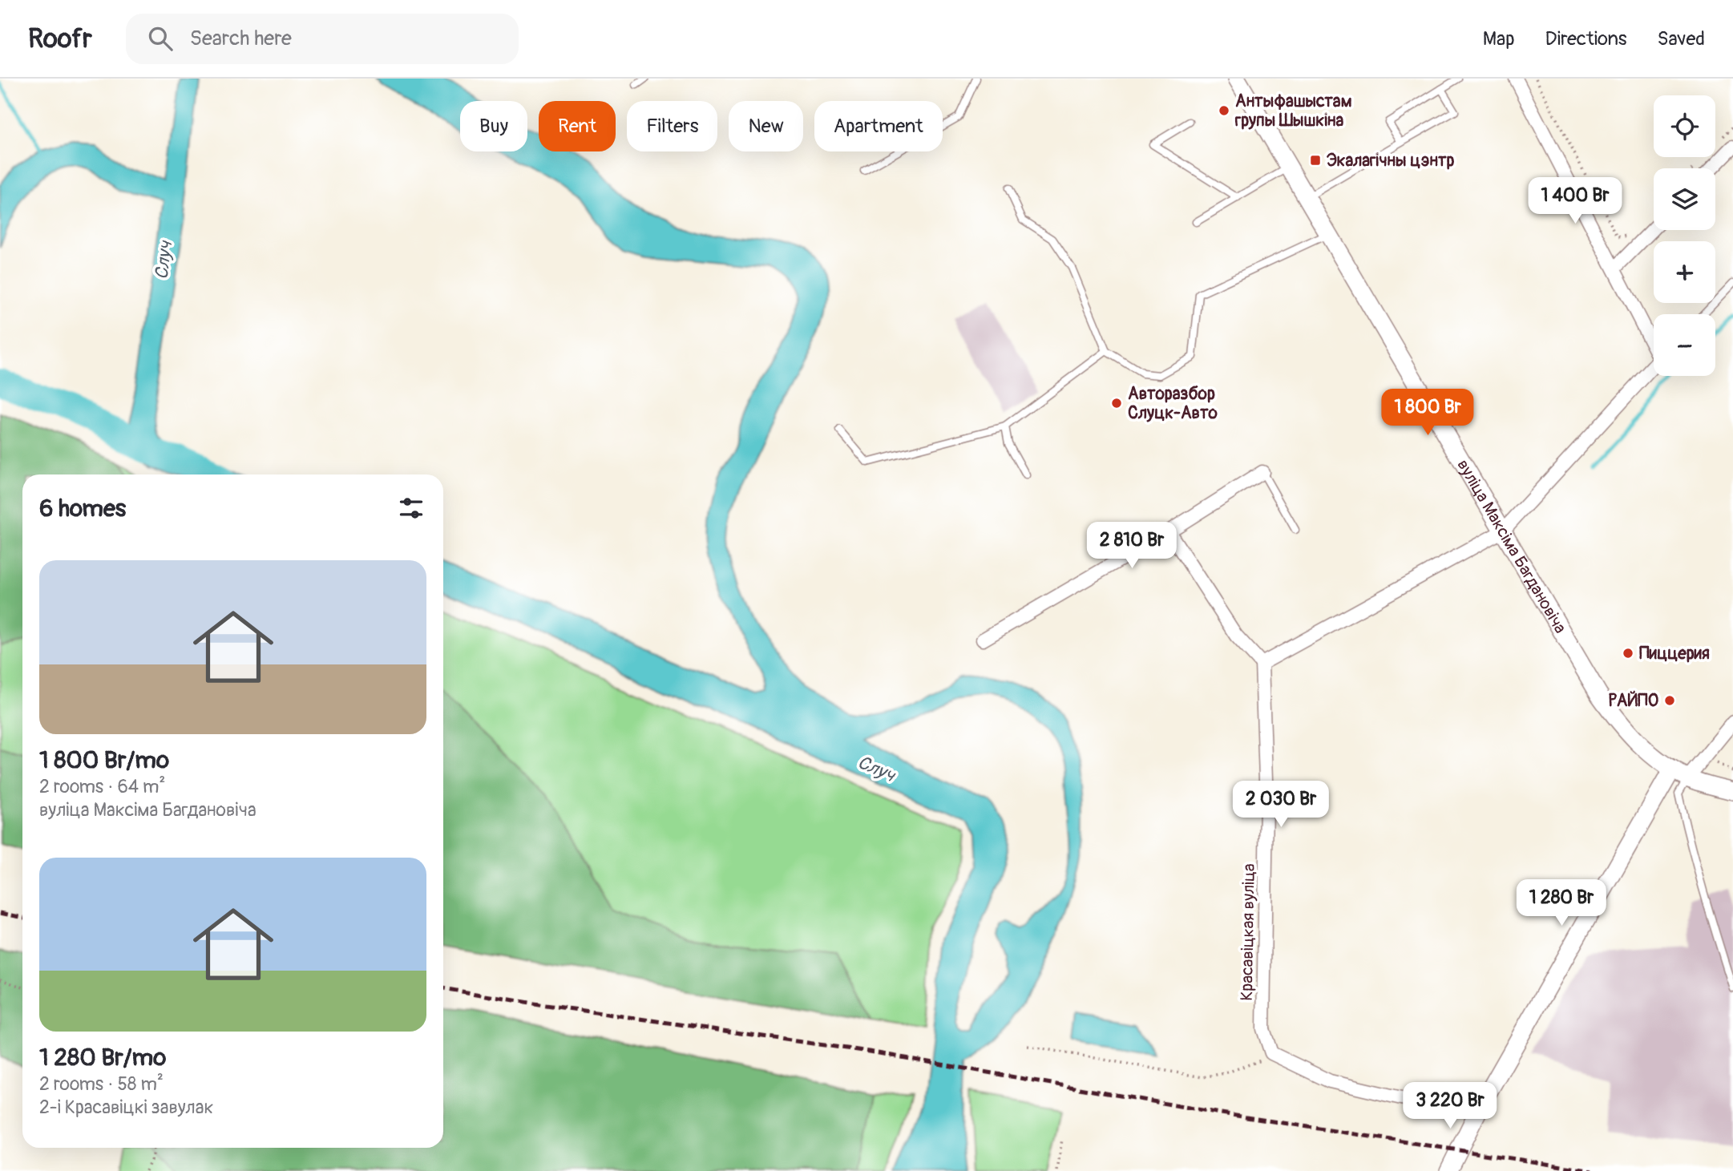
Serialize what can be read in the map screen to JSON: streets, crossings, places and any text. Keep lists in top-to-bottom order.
{
  "streets": {
    "main road": ["вуліца Максіма Багдановіча"],
    "street": ["Красавіцкая вуліца"]
  },
  "water": ["Случ"],
  "places": {
    "other": [
      "Антыфашыстам групы Шышкіна",
      "Авторазбор Слуцк-Авто",
      "Пиццерия",
      "РАЙПО"
    ],
    "transit": ["Экалагічны цэнтр"]
  },
  "page": {
    "header": "Roofr",
    "search": "Search here",
    "nav": ["Map", "Directions", "Saved"],
    "map_buttons": ["+", "−"],
    "chip": [
      "Buy",
      "Rent",
      "Filters",
      "New",
      "Apartment"
    ],
    "price": [
      "1 400 Br",
      "1 800 Br",
      "2 810 Br",
      "2 030 Br",
      "1 280 Br",
      "3 220 Br"
    ],
    "heading": "6 homes",
    "list": [
      {
        "name": "1 800 Br/mo",
        "note": "2 rooms · 64 m² · вуліца Максіма Багдановіча"
      },
      {
        "name": "1 280 Br/mo",
        "note": "2 rooms · 58 m² · 2-і Красавіцкі завулак"
      }
    ]
  }
}
